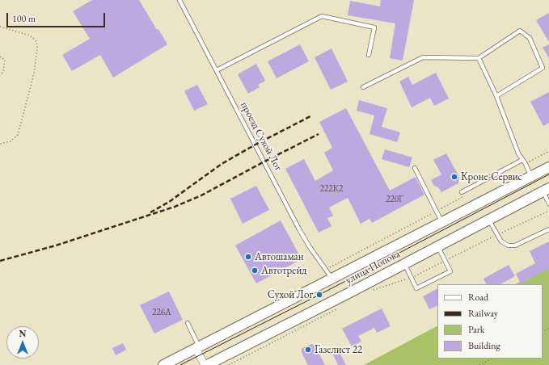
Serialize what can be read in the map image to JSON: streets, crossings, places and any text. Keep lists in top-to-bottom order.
{
  "streets": {
    "main road": ["улица Попова"],
    "lane": ["проезд Сухой Лог"]
  },
  "crossings": [
    ["проезд Сухой Лог", "улица Попова"]
  ],
  "places": [
    "Кроне-Сервис",
    "Автошаман",
    "Автотрейд",
    "Сухой Лог",
    "Газелист 22"
  ],
  "house_numbers": ["222К2", "220Г", "226А"],
  "legend": [
    "Road",
    "Railway",
    "Park",
    "Building"
  ],
  "scale_bar": "100 m",
  "north": "top"
}
